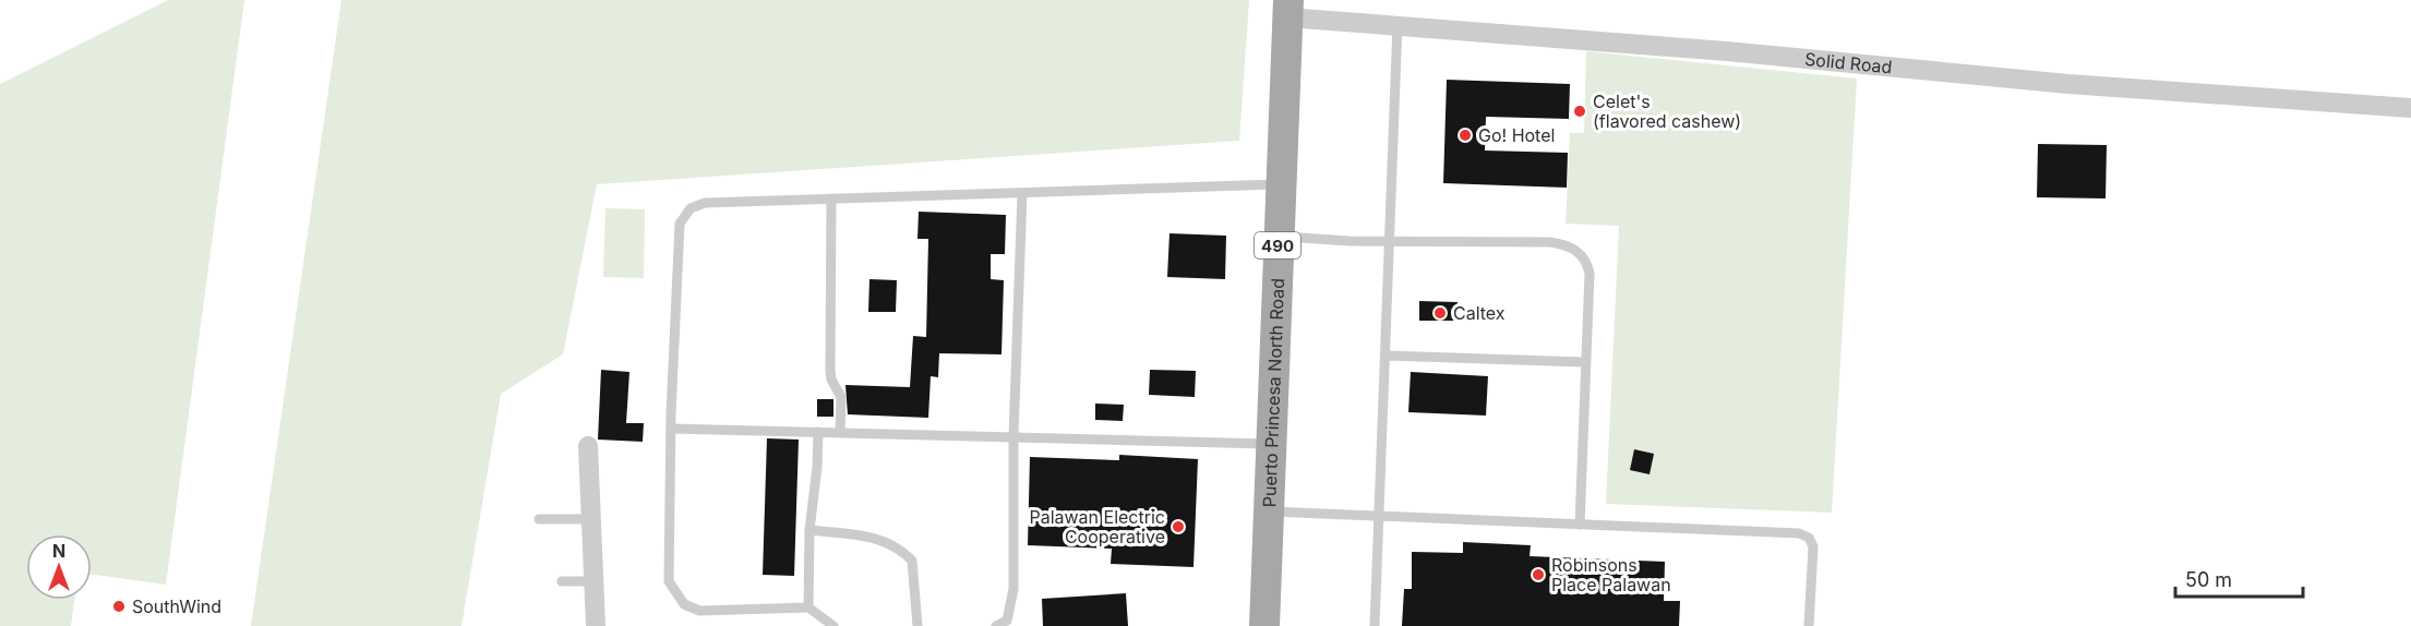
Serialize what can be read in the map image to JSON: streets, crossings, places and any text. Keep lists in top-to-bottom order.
{
  "streets": {
    "main road": ["490", "Puerto Princesa North Road"],
    "street": ["Solid Road"]
  },
  "crossings": [
    ["Solid Road", "Puerto Princesa North Road"]
  ],
  "places": [
    "Celet's (flavored cashew)",
    "Go! Hotel",
    "Caltex",
    "Palawan Electric Cooperative",
    "Robinsons Place Palawan",
    "SouthWind"
  ],
  "scale_bar": "50 m",
  "north": "top"
}
